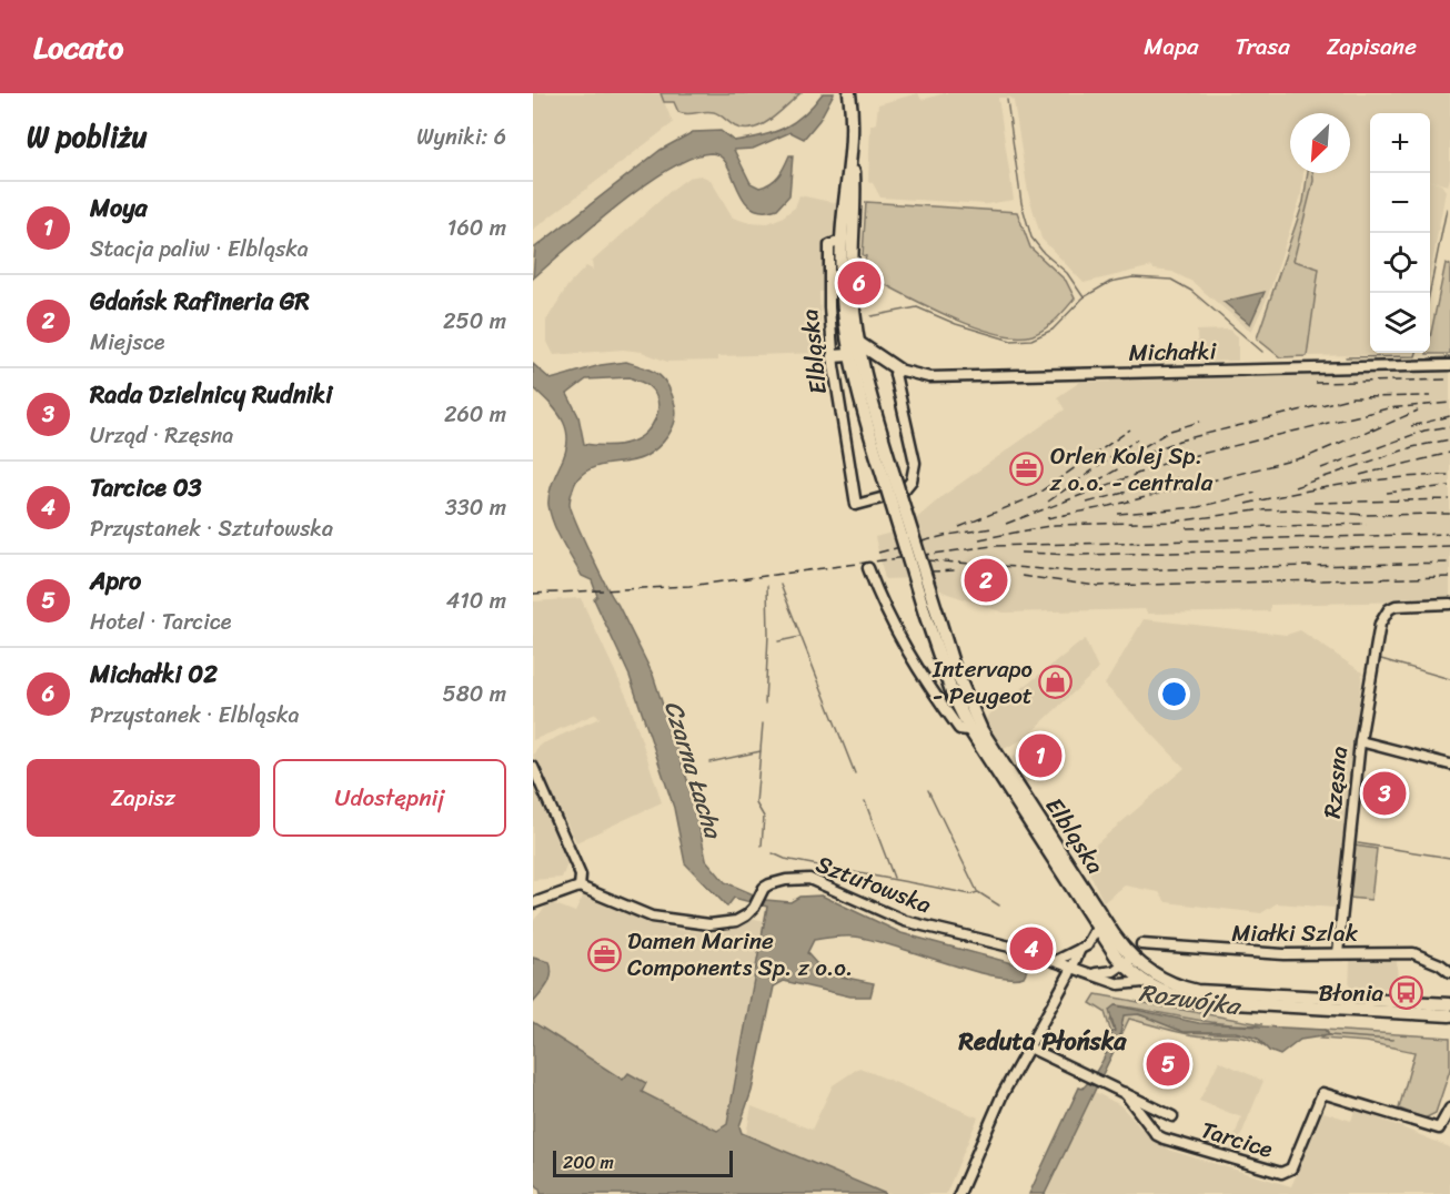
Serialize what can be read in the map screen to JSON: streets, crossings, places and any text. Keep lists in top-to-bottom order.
{
  "streets": {
    "main road": ["Elbląska"],
    "street": [
      "Michałki",
      "Rzęsna",
      "Sztutowska",
      "Miałki Szlak",
      "Tarcice"
    ]
  },
  "crossings": [
    ["Elbląska", "Michałki"],
    ["Elbląska", "Sztutowska"],
    ["Rzęsna", "Miałki Szlak"]
  ],
  "districts": ["Reduta Płońska"],
  "water": ["Czarna Łacha", "Rozwójka"],
  "places": {
    "office": ["Orlen Kolej Sp. z o.o. - centrala", "Damen Marine Components Sp. z o.o."],
    "shop": ["Intervapo - Peugeot"],
    "bus stop": ["Błonia"]
  },
  "scale_bar": "200 m",
  "north": "bottom left",
  "page": {
    "header": "Locato",
    "nav": ["Mapa", "Trasa", "Zapisane"],
    "heading": ["W pobliżu", "Wyniki: 6"],
    "map_buttons": ["+", "−"],
    "list": [
      {
        "mark": "1",
        "name": "Moya",
        "note": "Stacja paliw · Elbląska",
        "value": "160 m"
      },
      {
        "mark": "2",
        "name": "Gdańsk Rafineria GR",
        "note": "Miejsce",
        "value": "250 m"
      },
      {
        "mark": "3",
        "name": "Rada Dzielnicy Rudniki",
        "note": "Urząd · Rzęsna",
        "value": "260 m"
      },
      {
        "mark": "4",
        "name": "Tarcice 03",
        "note": "Przystanek · Sztutowska",
        "value": "330 m"
      },
      {
        "mark": "5",
        "name": "Apro",
        "note": "Hotel · Tarcice",
        "value": "410 m"
      },
      {
        "mark": "6",
        "name": "Michałki 02",
        "note": "Przystanek · Elbląska",
        "value": "580 m"
      }
    ],
    "pins": [
      "6",
      "2",
      "1",
      "3",
      "4",
      "5"
    ],
    "buttons": ["Zapisz", "Udostępnij"],
    "scale": "200 m"
  }
}
